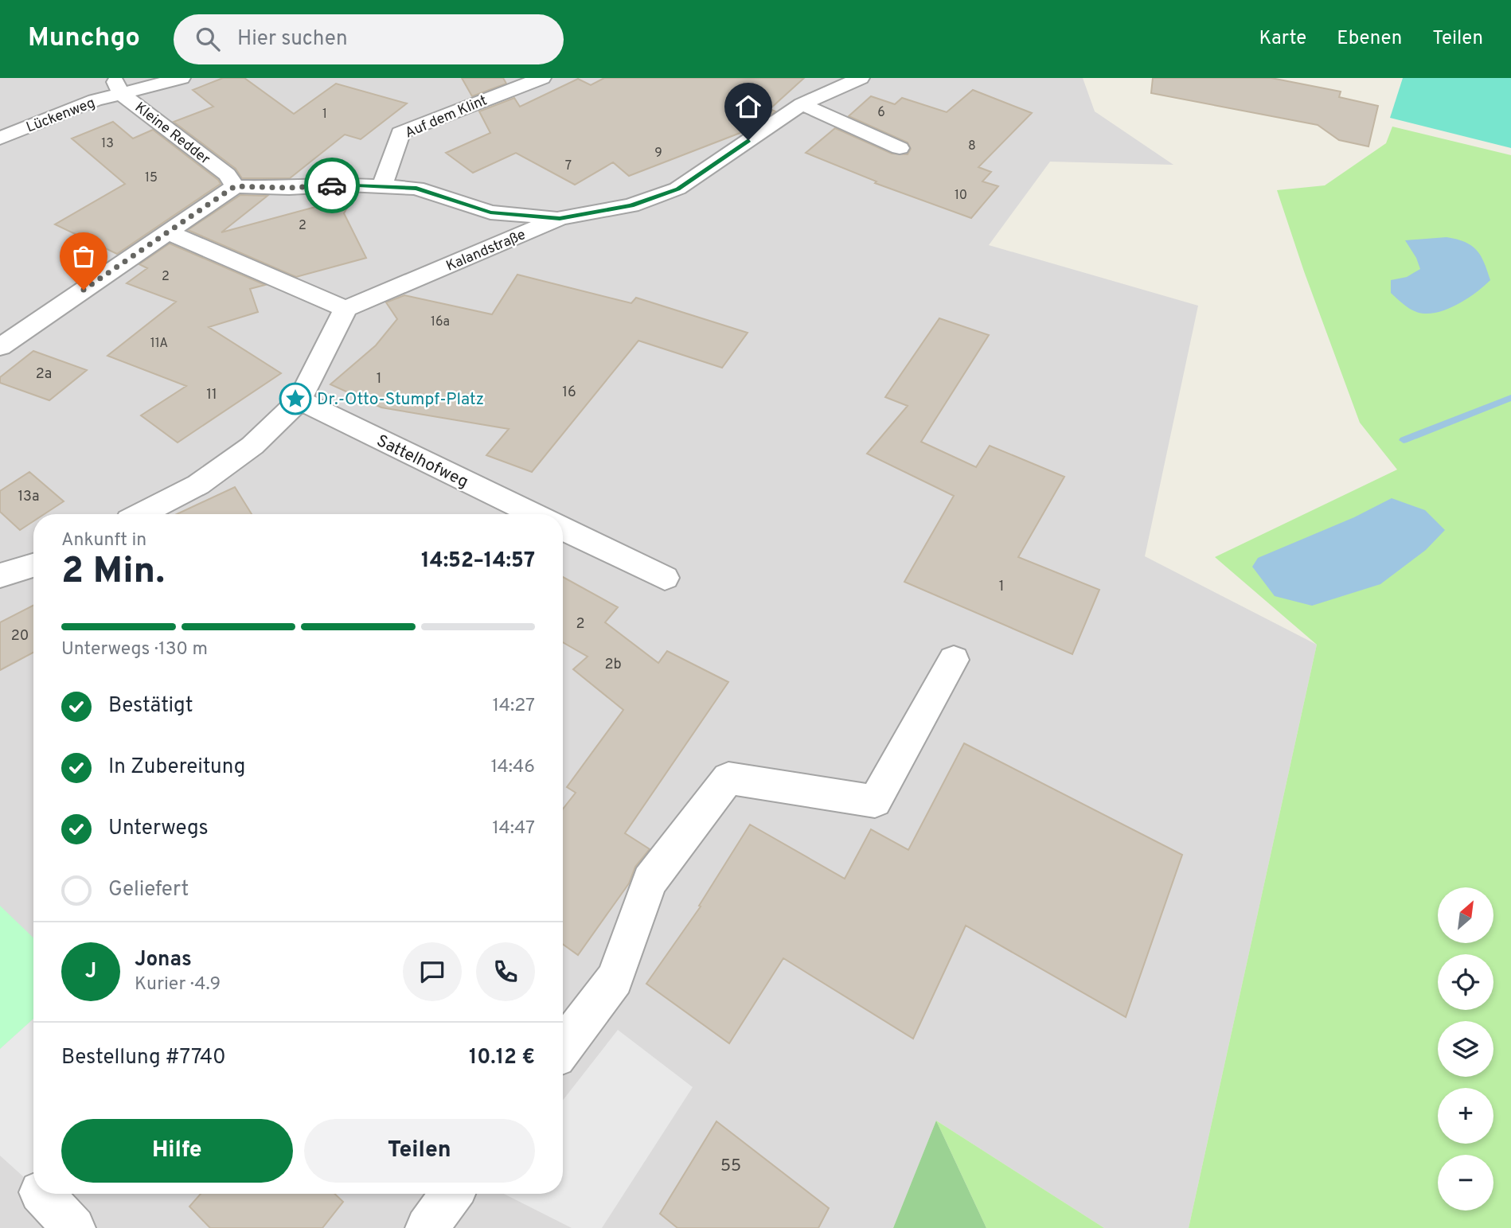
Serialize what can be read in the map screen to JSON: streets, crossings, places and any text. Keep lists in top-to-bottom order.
{
  "streets": {
    "street": [
      "Lückenweg",
      "Auf dem Klint",
      "Kleine Redder",
      "Kalandstraße",
      "Sattelhofweg"
    ]
  },
  "crossings": [
    ["Lückenweg", "Kleine Redder"]
  ],
  "places": {
    "place": ["Dr.-Otto-Stumpf-Platz"]
  },
  "house_numbers": [
    "6",
    "1",
    "13",
    "8",
    "9",
    "7",
    "15",
    "10",
    "2",
    "2",
    "16a",
    "11A",
    "2a",
    "1",
    "16",
    "11",
    "13a",
    "1",
    "2",
    "20",
    "2b",
    "55"
  ],
  "north": "top right",
  "page": {
    "header": "Munchgo",
    "search": "Hier suchen",
    "nav": ["Karte", "Ebenen", "Teilen"],
    "heading": ["2 Min.", "Ankunft in", "14:52–14:57"],
    "panel": [
      "Jonas",
      "Kurier · 4.9",
      "Bestellung #7740",
      "10.12 €"
    ],
    "bar": "Unterwegs · 130 m",
    "list": [
      ["Bestätigt", "14:27"],
      ["In Zubereitung", "14:46"],
      ["Unterwegs", "14:47"],
      "Geliefert"
    ],
    "map_buttons": ["+", "−"],
    "round": "J",
    "buttons": ["Hilfe", "Teilen"]
  }
}
